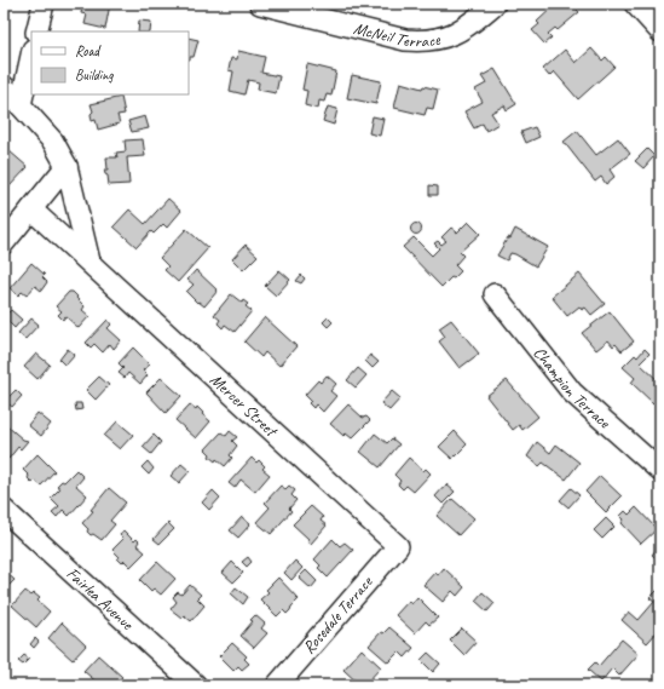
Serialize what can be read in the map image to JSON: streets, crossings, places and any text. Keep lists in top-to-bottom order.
{
  "streets": {
    "street": [
      "McNeil Terrace",
      "Champion Terrace",
      "Mercer Street",
      "Fairlea Avenue",
      "Rosedale Terrace"
    ]
  },
  "crossings": [
    ["Mercer Street", "Rosedale Terrace"]
  ],
  "legend": ["Road", "Building"]
}
